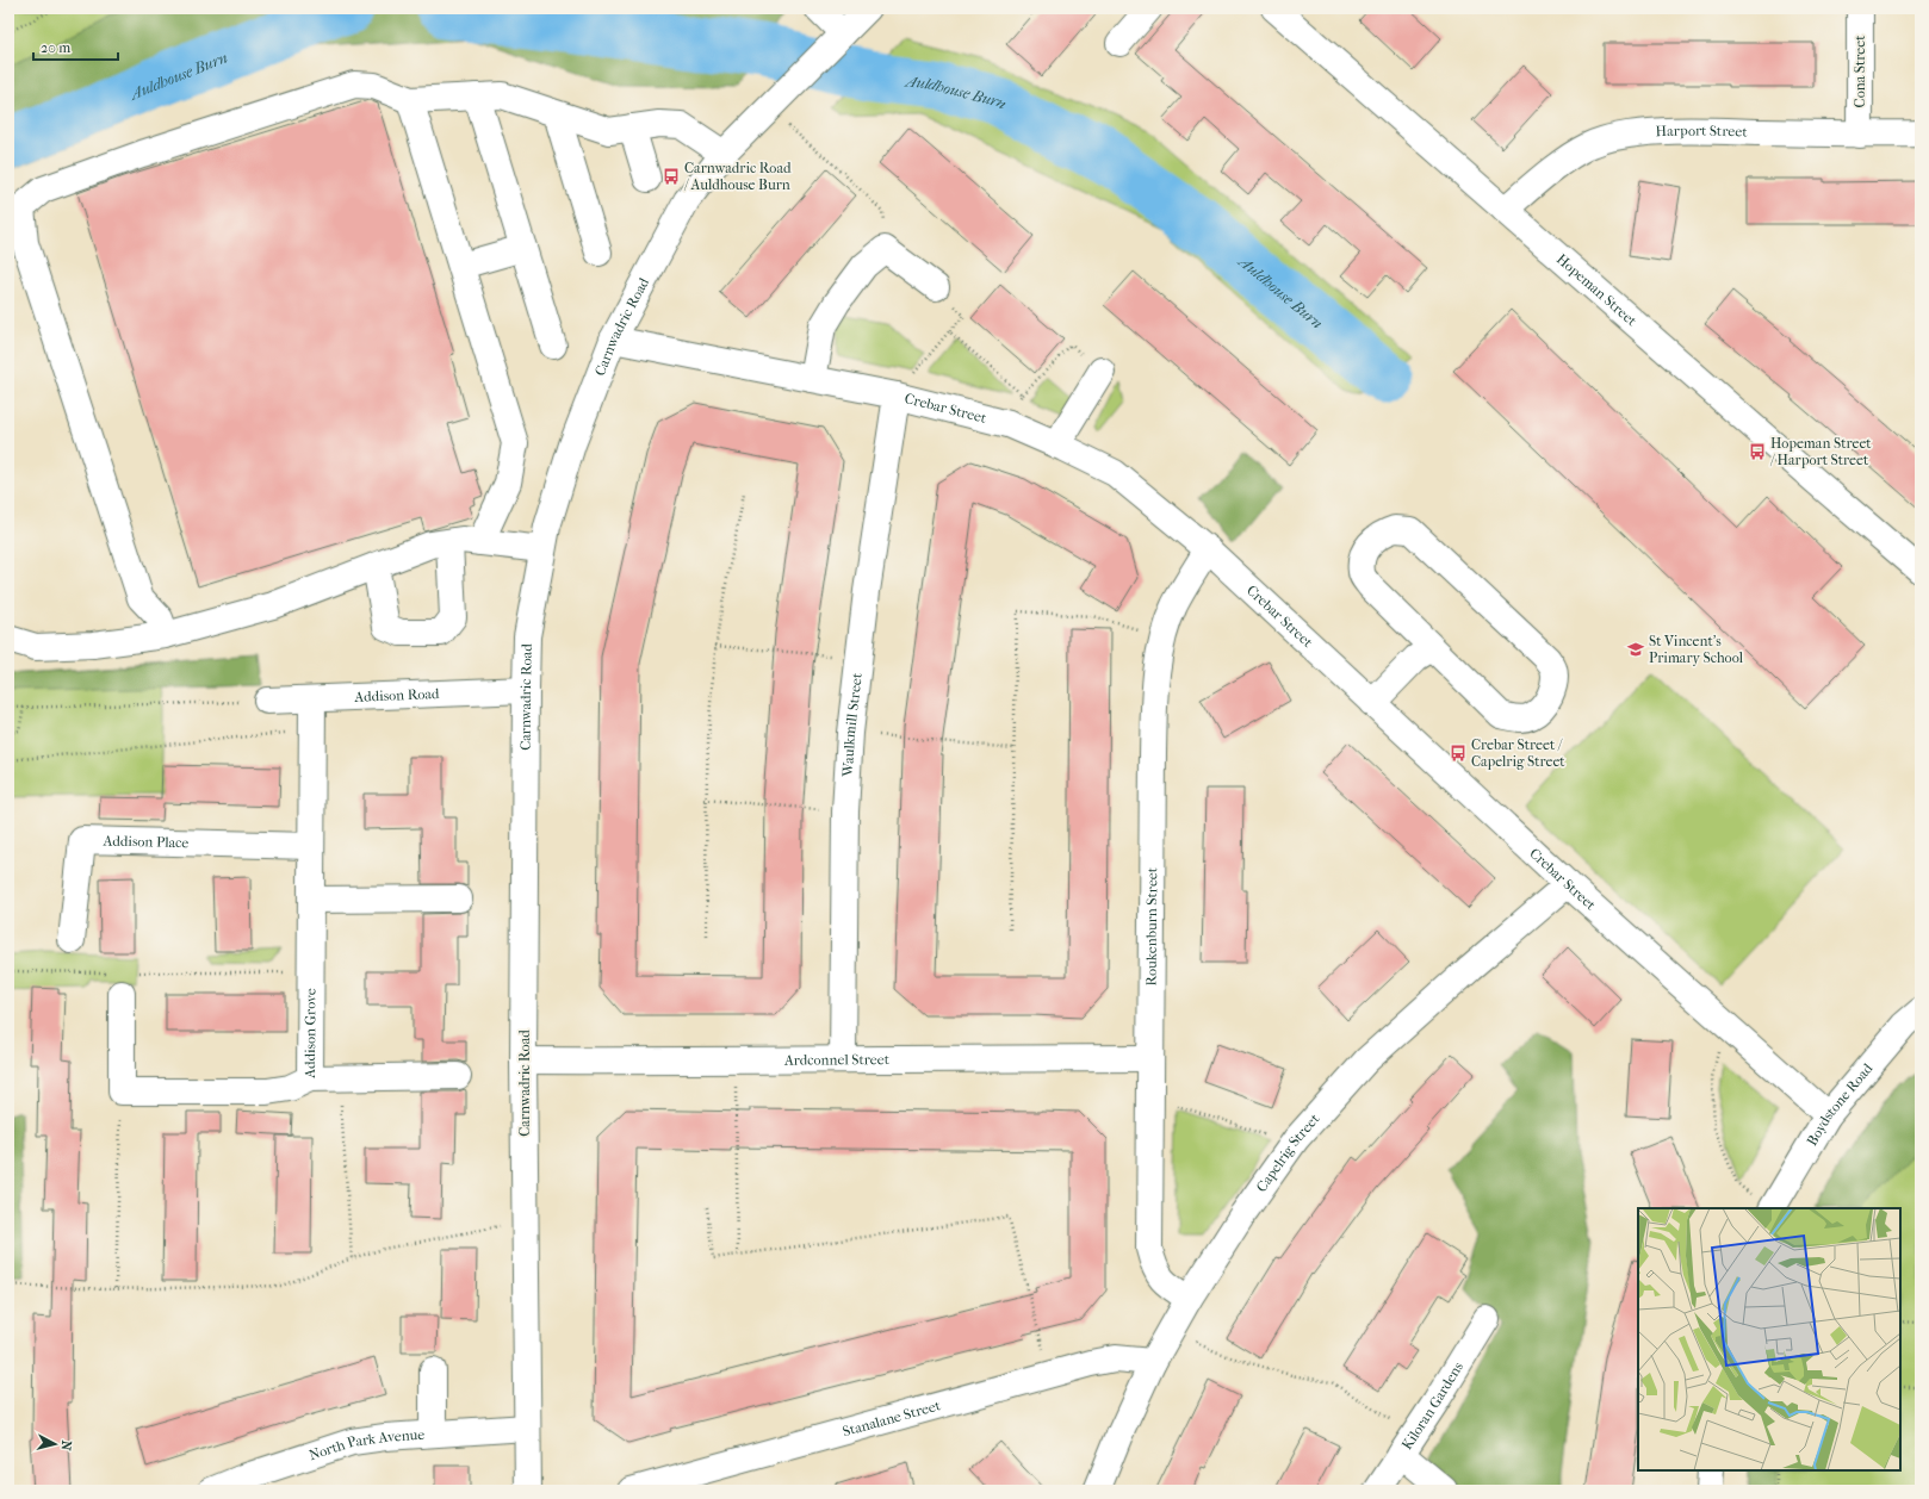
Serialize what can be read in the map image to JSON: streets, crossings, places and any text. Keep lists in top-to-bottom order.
{
  "streets": {
    "street": [
      "Cona Street",
      "Harport Street",
      "Hopeman Street",
      "Carnwadric Road",
      "Crebar Street",
      "Addison Road",
      "Waulkmill Street",
      "Addison Place",
      "Roukenburn Street",
      "Addison Grove",
      "Ardconnel Street",
      "Boydstone Road",
      "Capelrig Street",
      "Kiloran Gardens",
      "Stanalane Street",
      "North Park Avenue"
    ]
  },
  "crossings": [
    ["Cona Street", "Harport Street"],
    ["Harport Street", "Hopeman Street"],
    ["Carnwadric Road", "Crebar Street"],
    ["Carnwadric Road", "Addison Road"],
    ["Carnwadric Road", "Ardconnel Street"],
    ["Carnwadric Road", "North Park Avenue"],
    ["Crebar Street", "Waulkmill Street"],
    ["Crebar Street", "Roukenburn Street"],
    ["Crebar Street", "Boydstone Road"],
    ["Crebar Street", "Capelrig Street"],
    ["Addison Road", "Addison Grove"],
    ["Waulkmill Street", "Ardconnel Street"],
    ["Addison Place", "Addison Grove"],
    ["Roukenburn Street", "Ardconnel Street"],
    ["Roukenburn Street", "Capelrig Street"],
    ["Capelrig Street", "Stanalane Street"]
  ],
  "water": ["Auldhouse Burn"],
  "places": {
    "bus stop": ["Carnwadric Road / Auldhouse Burn", "Hopeman Street / Harport Street", "Crebar Street / Capelrig Street"],
    "school or university": ["St Vincent's Primary School"]
  },
  "scale_bar": "20 m",
  "north": "right"
}
